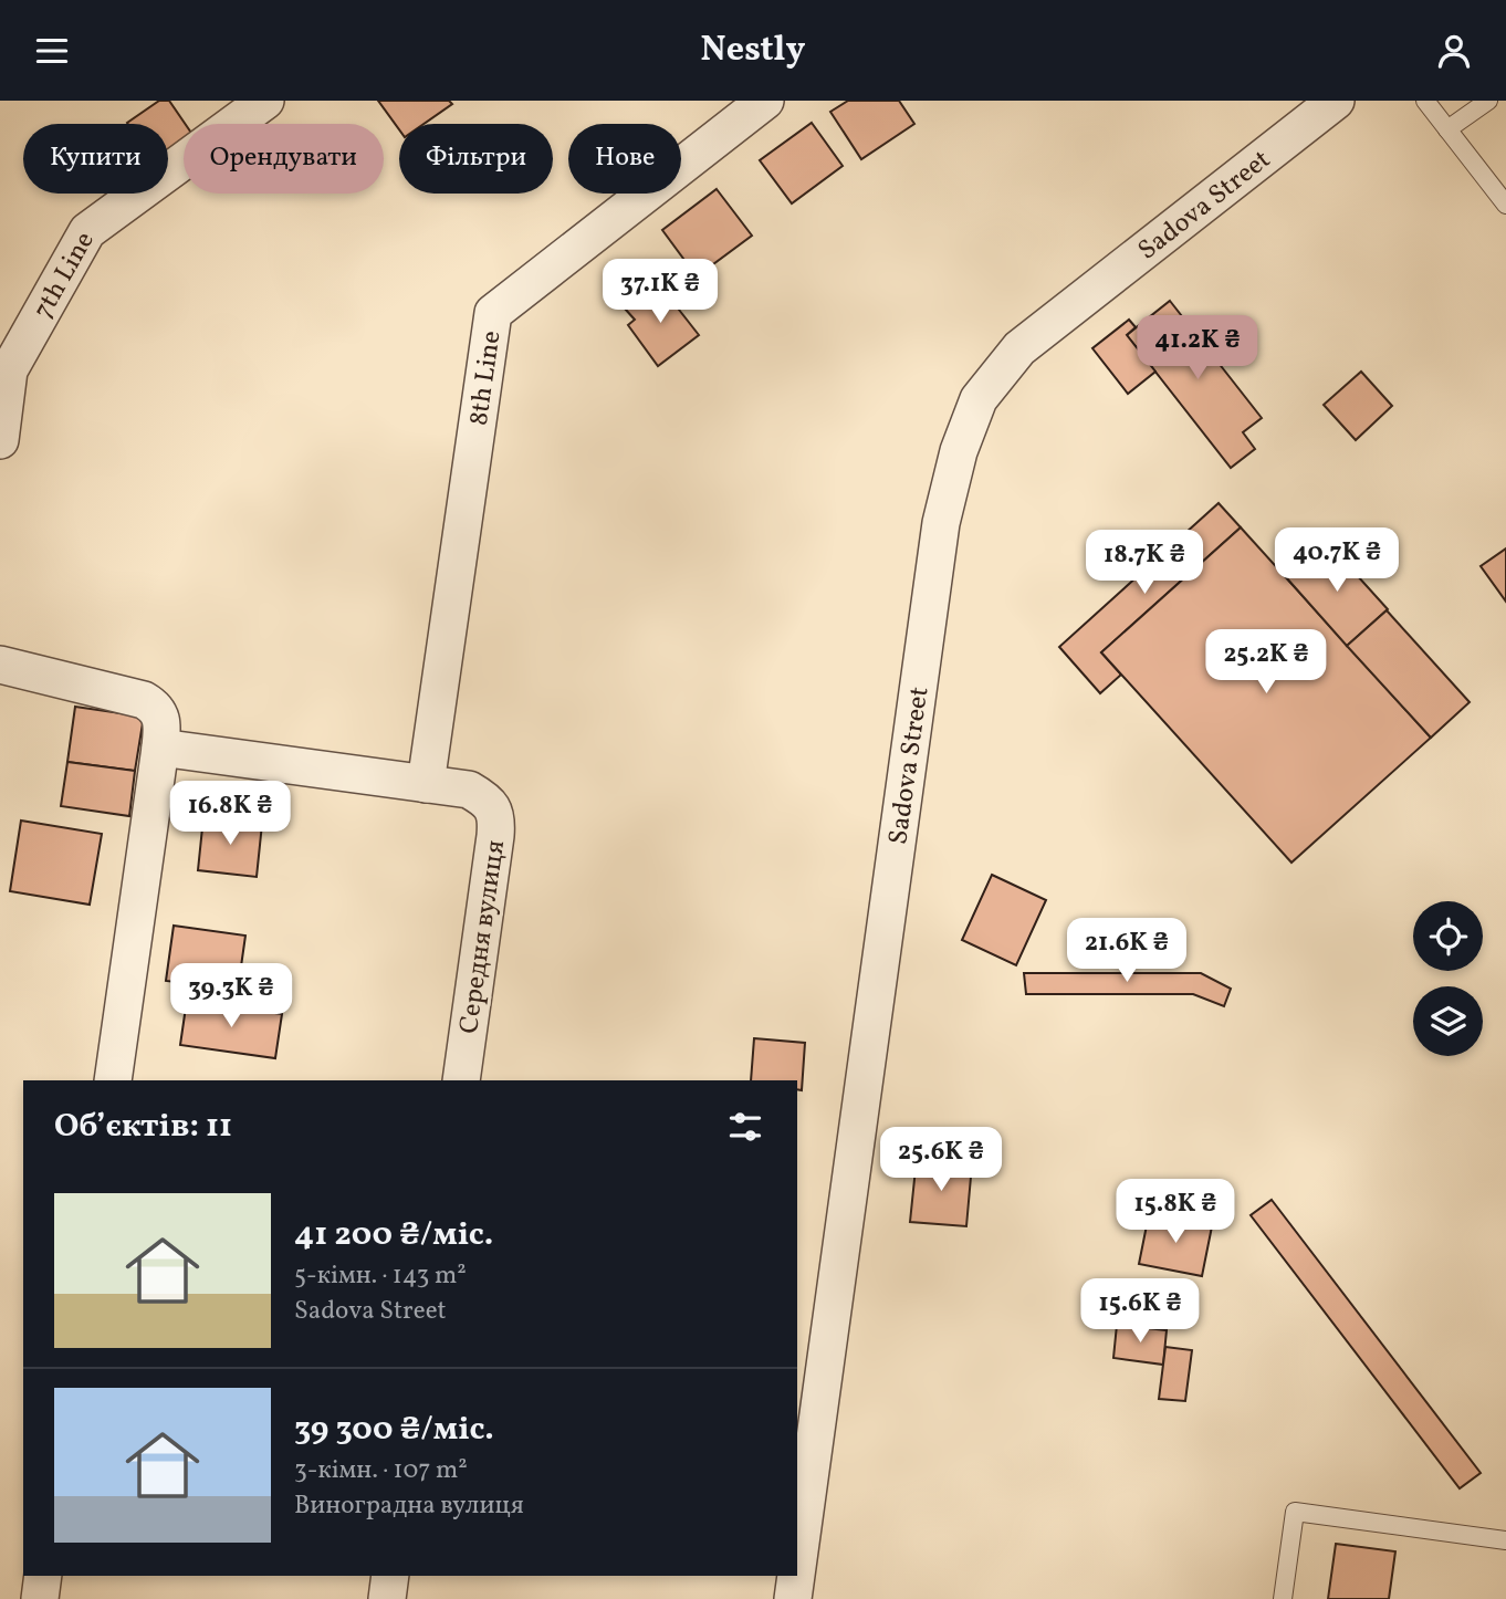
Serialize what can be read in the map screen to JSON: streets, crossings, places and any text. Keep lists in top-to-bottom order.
{
  "streets": {
    "street": [
      "Sadova Street",
      "7th Line",
      "8th Line",
      "Середня вулиця"
    ]
  },
  "crossings": [
    ["8th Line", "Середня вулиця"]
  ],
  "page": {
    "header": "Nestly",
    "chip": [
      "Купити",
      "Орендувати",
      "Фільтри",
      "Нове"
    ],
    "price": [
      "37.1K ₴",
      "41.2K ₴",
      "40.7K ₴",
      "18.7K ₴",
      "25.2K ₴",
      "16.8K ₴",
      "21.6K ₴",
      "39.3K ₴",
      "25.6K ₴",
      "15.8K ₴",
      "15.6K ₴"
    ],
    "heading": "Об’єктів: 11",
    "list": [
      {
        "name": "41 200 ₴/міс.",
        "note": "5-кімн. · 143 m² · Sadova Street"
      },
      {
        "name": "39 300 ₴/міс.",
        "note": "3-кімн. · 107 m² · Виноградна вулиця"
      }
    ]
  }
}
